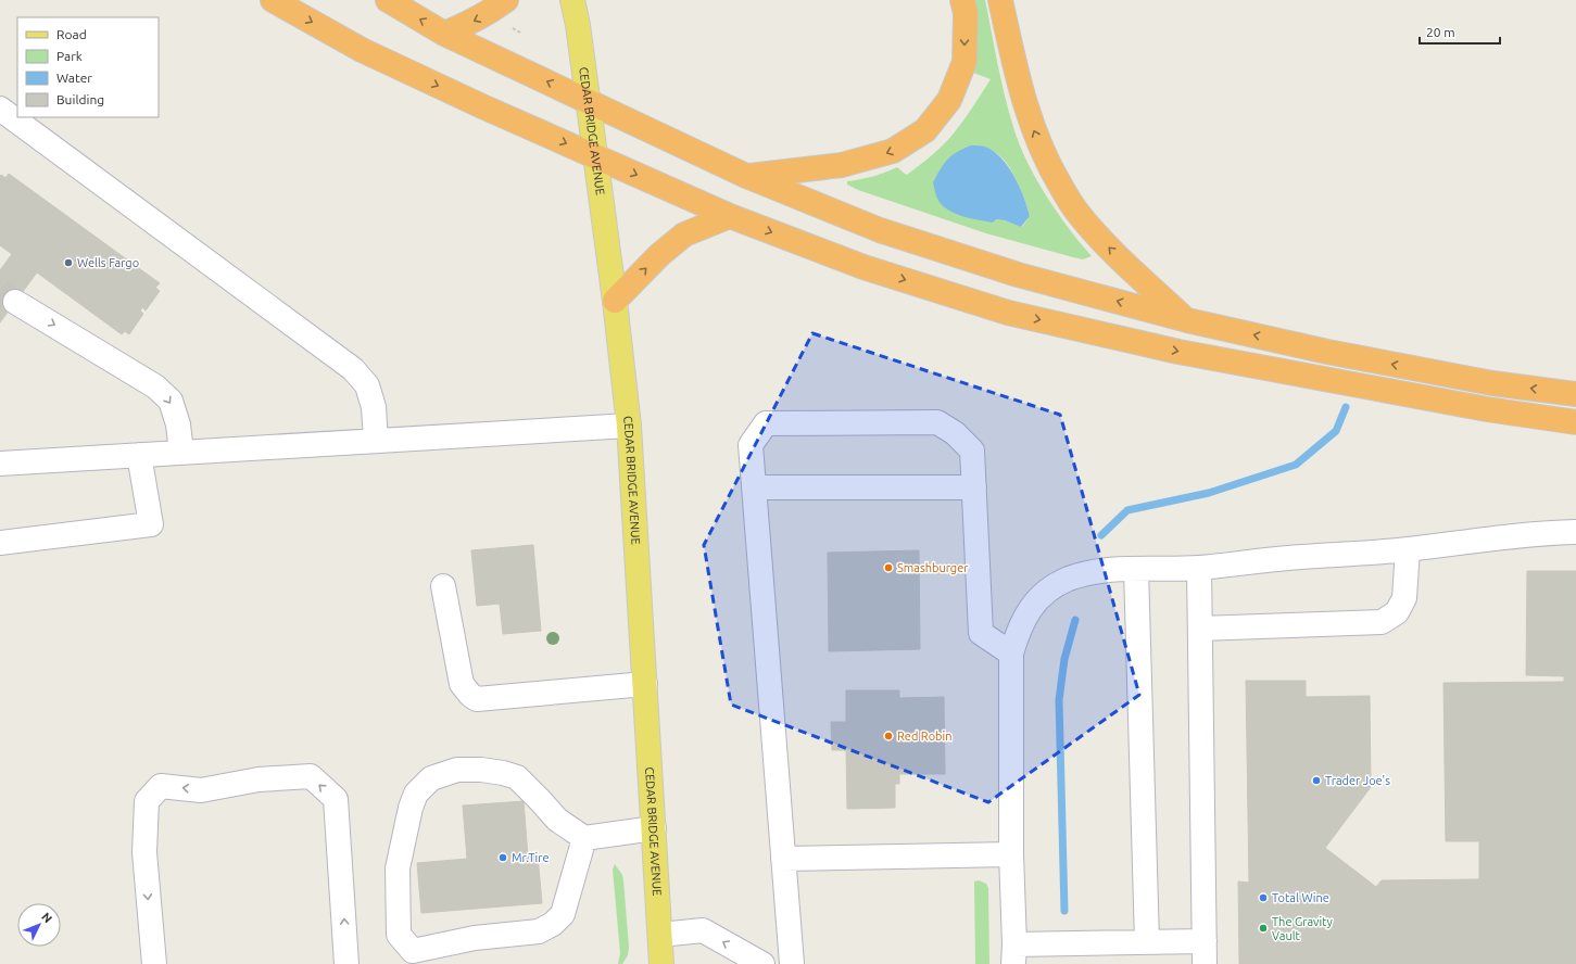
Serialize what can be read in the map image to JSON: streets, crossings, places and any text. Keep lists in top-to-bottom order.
{
  "streets": {
    "main road": ["CEDAR BRIDGE AVENUE"]
  },
  "places": [
    "Wells Fargo",
    "Smashburger",
    "Red Robin",
    "Trader Joe's",
    "Mr.Tire",
    "Total Wine",
    "The Gravity Vault"
  ],
  "legend": [
    "Road",
    "Park",
    "Water",
    "Building"
  ],
  "scale_bar": "20 m",
  "north": "top right"
}
